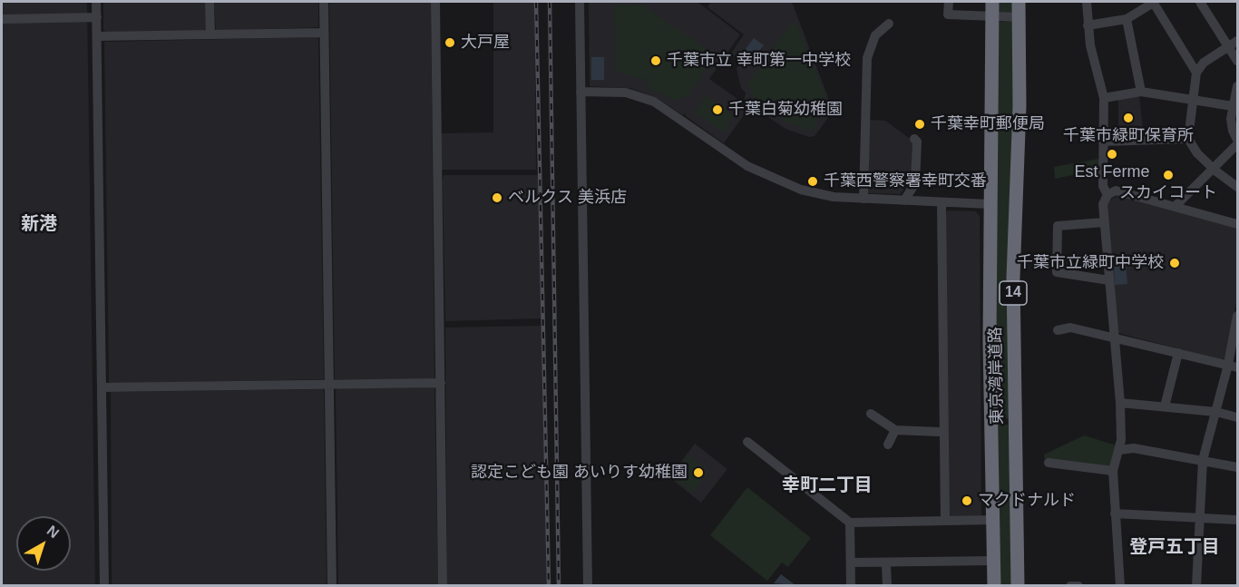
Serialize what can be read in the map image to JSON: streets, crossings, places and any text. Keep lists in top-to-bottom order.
{
  "streets": {
    "highway": ["14", "東京湾岸道路"]
  },
  "districts": ["新港", "幸町二丁目", "登戸五丁目"],
  "places": [
    "大戸屋",
    "千葉市立 幸町第一中学校",
    "千葉白菊幼稚園",
    "千葉市緑町保育所",
    "千葉幸町郵便局",
    "Est Ferme",
    "スカイコート",
    "千葉西警察署幸町交番",
    "ベルクス 美浜店",
    "千葉市立緑町中学校",
    "認定こども園 あいりす幼稚園",
    "マクドナルド"
  ],
  "north": "top right"
}
